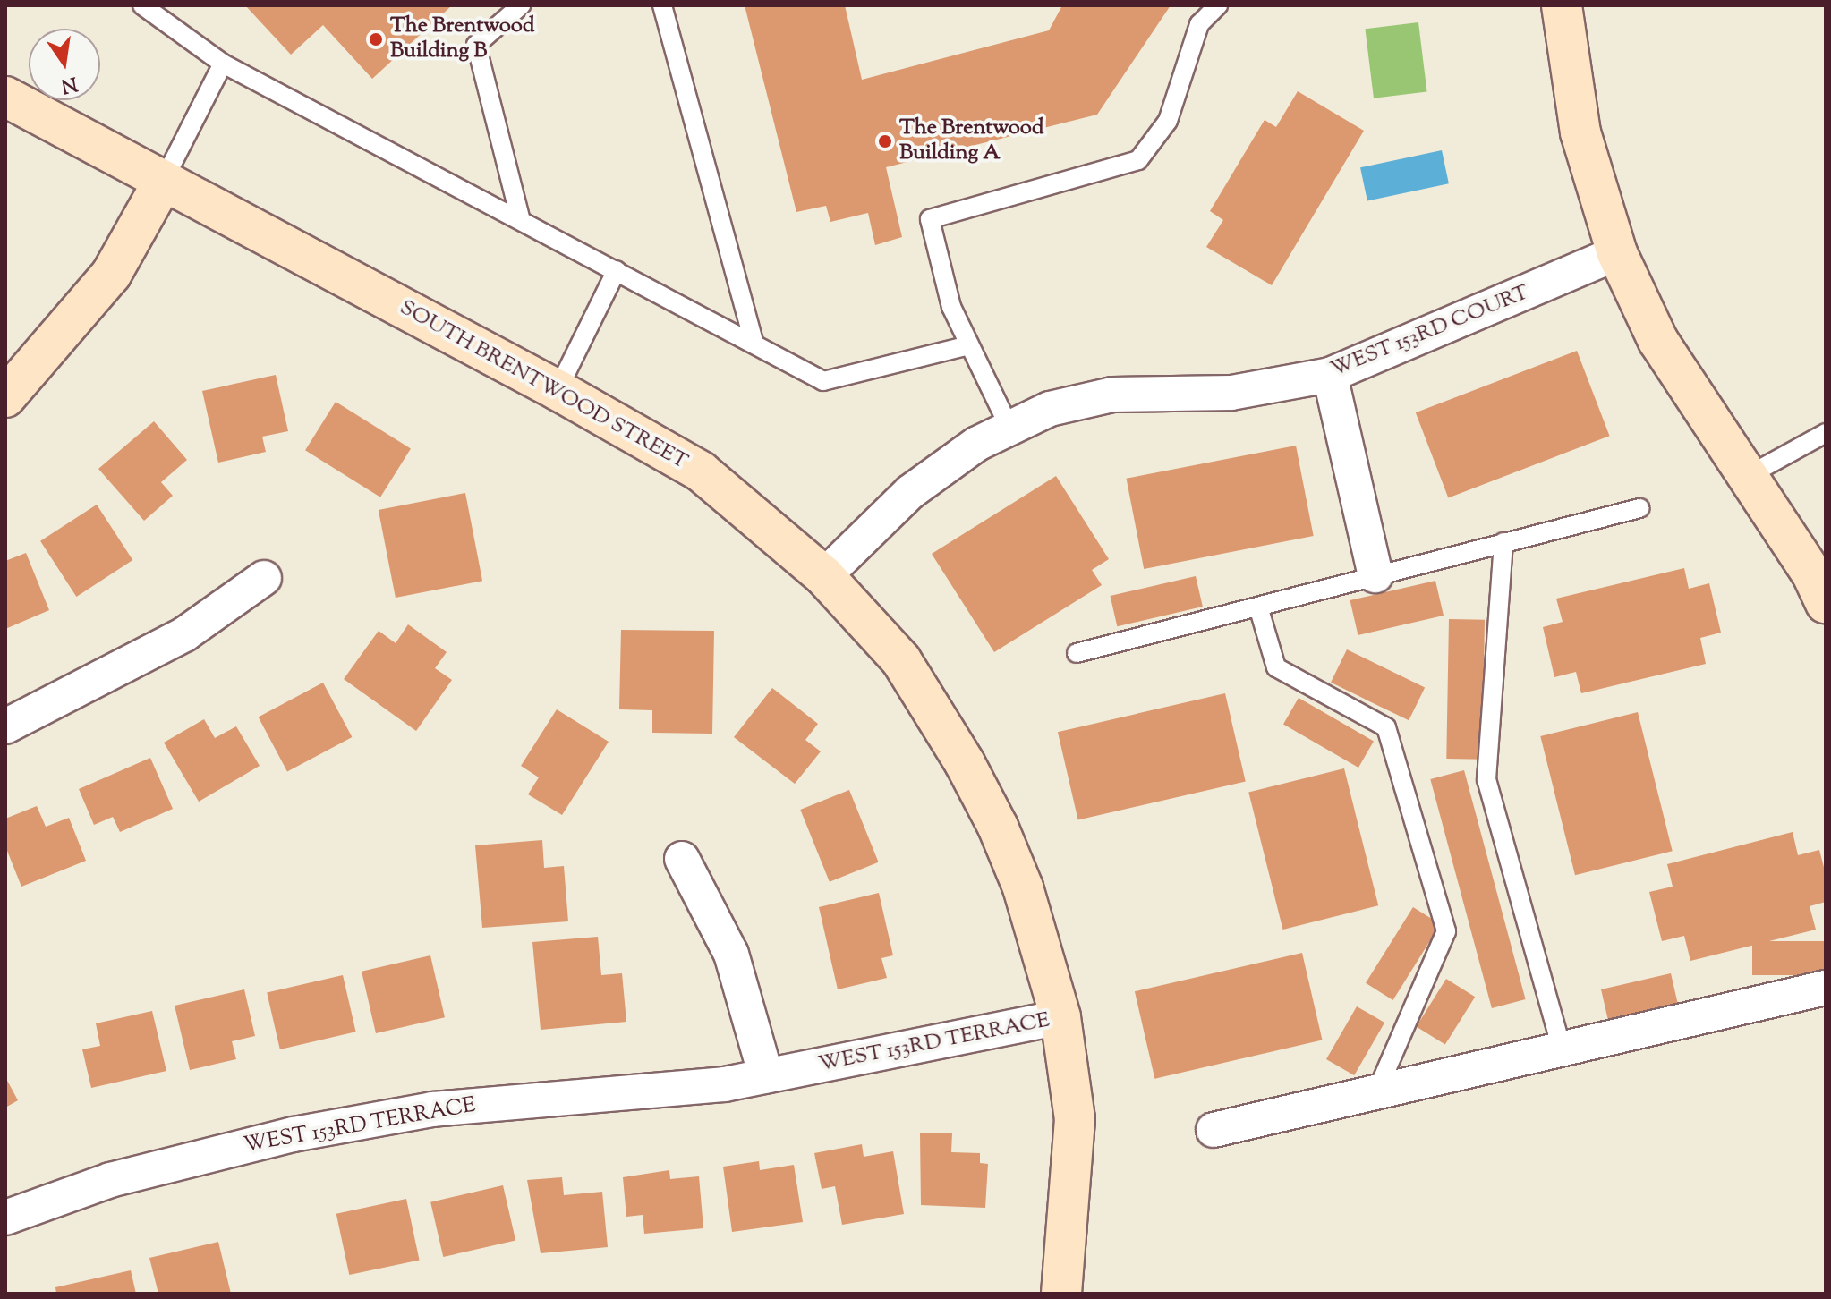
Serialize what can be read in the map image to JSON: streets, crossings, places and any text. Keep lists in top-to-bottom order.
{
  "streets": {
    "street": ["WEST 153RD COURT", "SOUTH BRENTWOOD STREET", "WEST 153RD TERRACE"]
  },
  "crossings": [
    ["WEST 153RD COURT", "SOUTH BRENTWOOD STREET"],
    ["SOUTH BRENTWOOD STREET", "WEST 153RD TERRACE"]
  ],
  "places": ["The Brentwood Building B", "The Brentwood Building A"],
  "north": "bottom"
}
